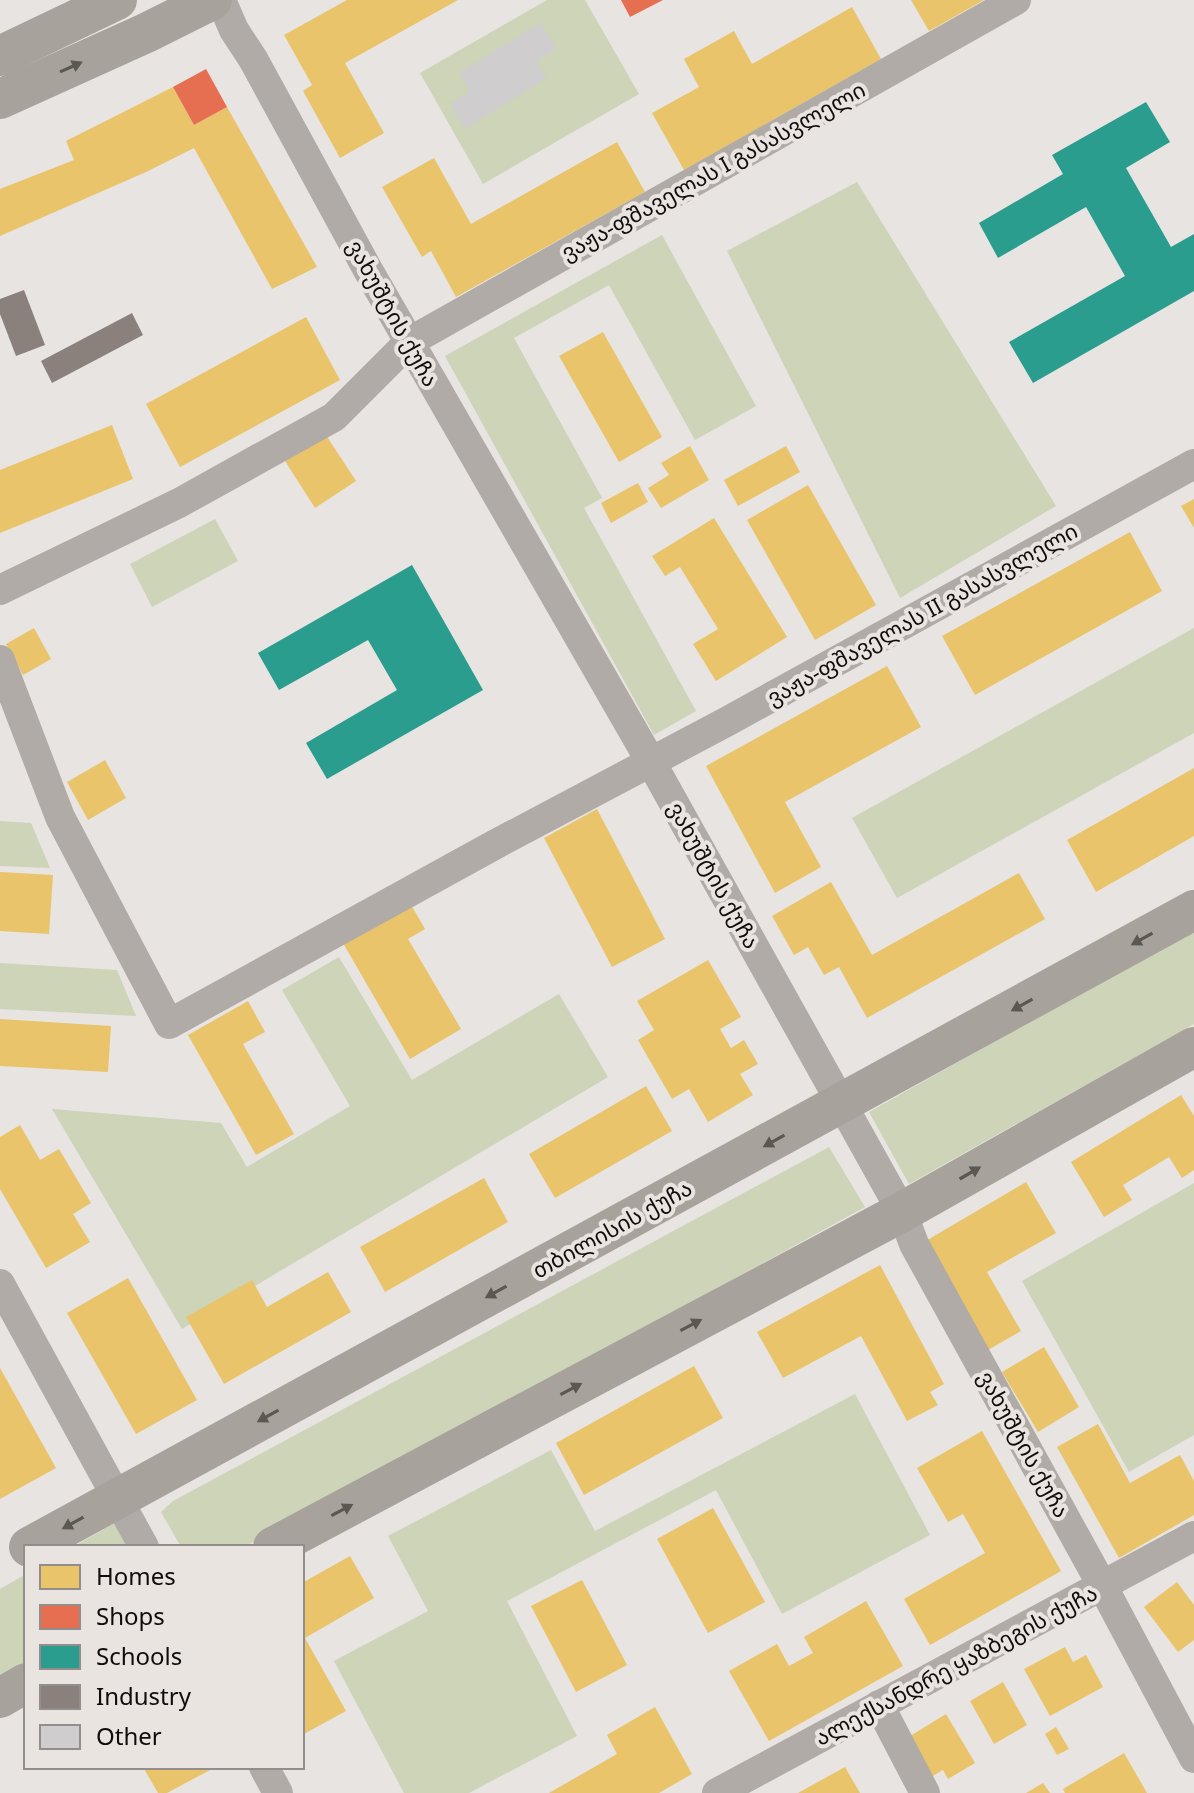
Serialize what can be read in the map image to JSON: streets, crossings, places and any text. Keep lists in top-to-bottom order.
{
  "streets": {
    "main road": ["თბილისის ქუჩა"],
    "street": [
      "ვაჟა-ფშაველას I გასასვლელი",
      "ვახუშტის ქუჩა",
      "ვაჟა-ფშაველას II გასასვლელი",
      "ალექსანდრე ყაზბეგის ქუჩა"
    ]
  },
  "crossings": [
    ["ვაჟა-ფშაველას I გასასვლელი", "ვახუშტის ქუჩა"],
    ["ვახუშტის ქუჩა", "ვაჟა-ფშაველას II გასასვლელი"],
    ["ვახუშტის ქუჩა", "თბილისის ქუჩა"],
    ["ვახუშტის ქუჩა", "ალექსანდრე ყაზბეგის ქუჩა"]
  ],
  "legend": [
    "Homes",
    "Shops",
    "Schools",
    "Industry",
    "Other"
  ]
}
